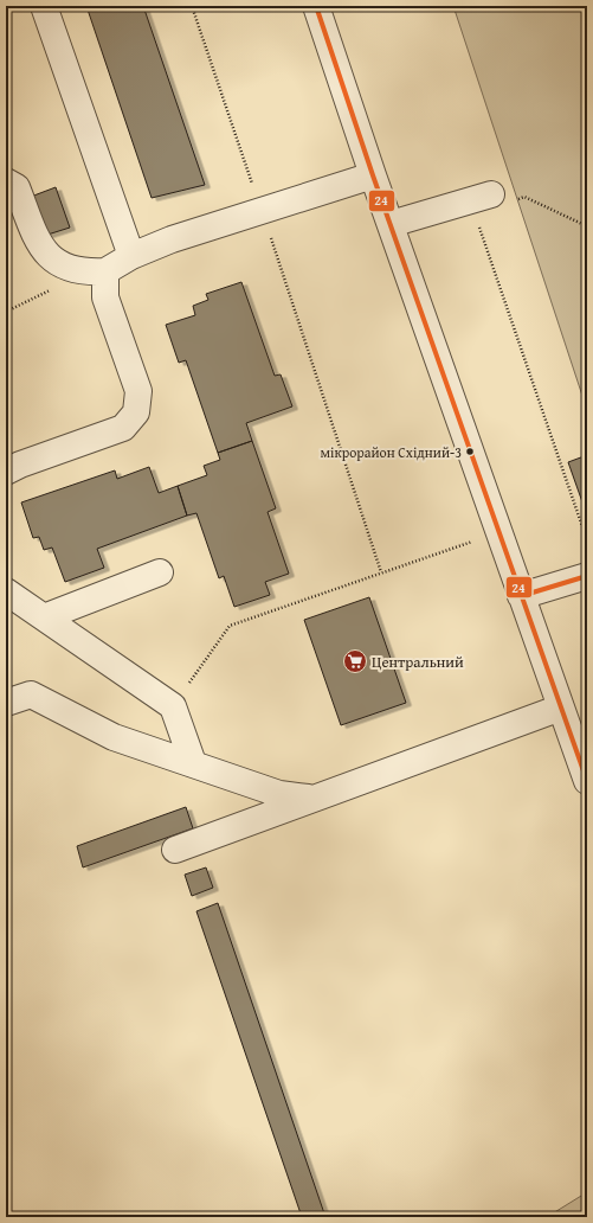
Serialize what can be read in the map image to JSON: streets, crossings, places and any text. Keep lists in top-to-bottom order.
{
  "places": {
    "other": ["мікрорайон Східний-3"],
    "supermarket": ["Центральний"]
  },
  "lines": ["transit line 24"]
}
